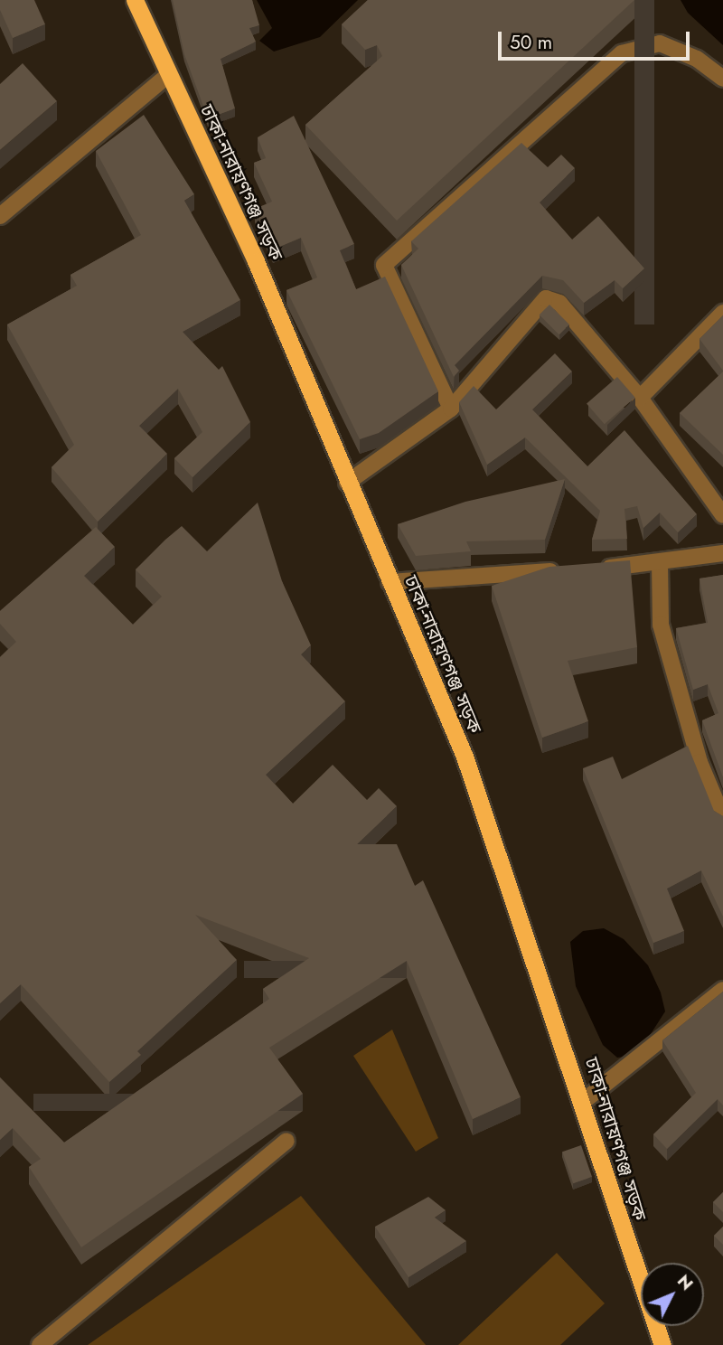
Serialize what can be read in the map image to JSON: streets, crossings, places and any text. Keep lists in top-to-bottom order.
{
  "streets": {
    "highway": ["ঢাকা-নারায়ণগঞ্জ সড়ক"]
  },
  "scale_bar": "50 m",
  "north": "top right"
}
